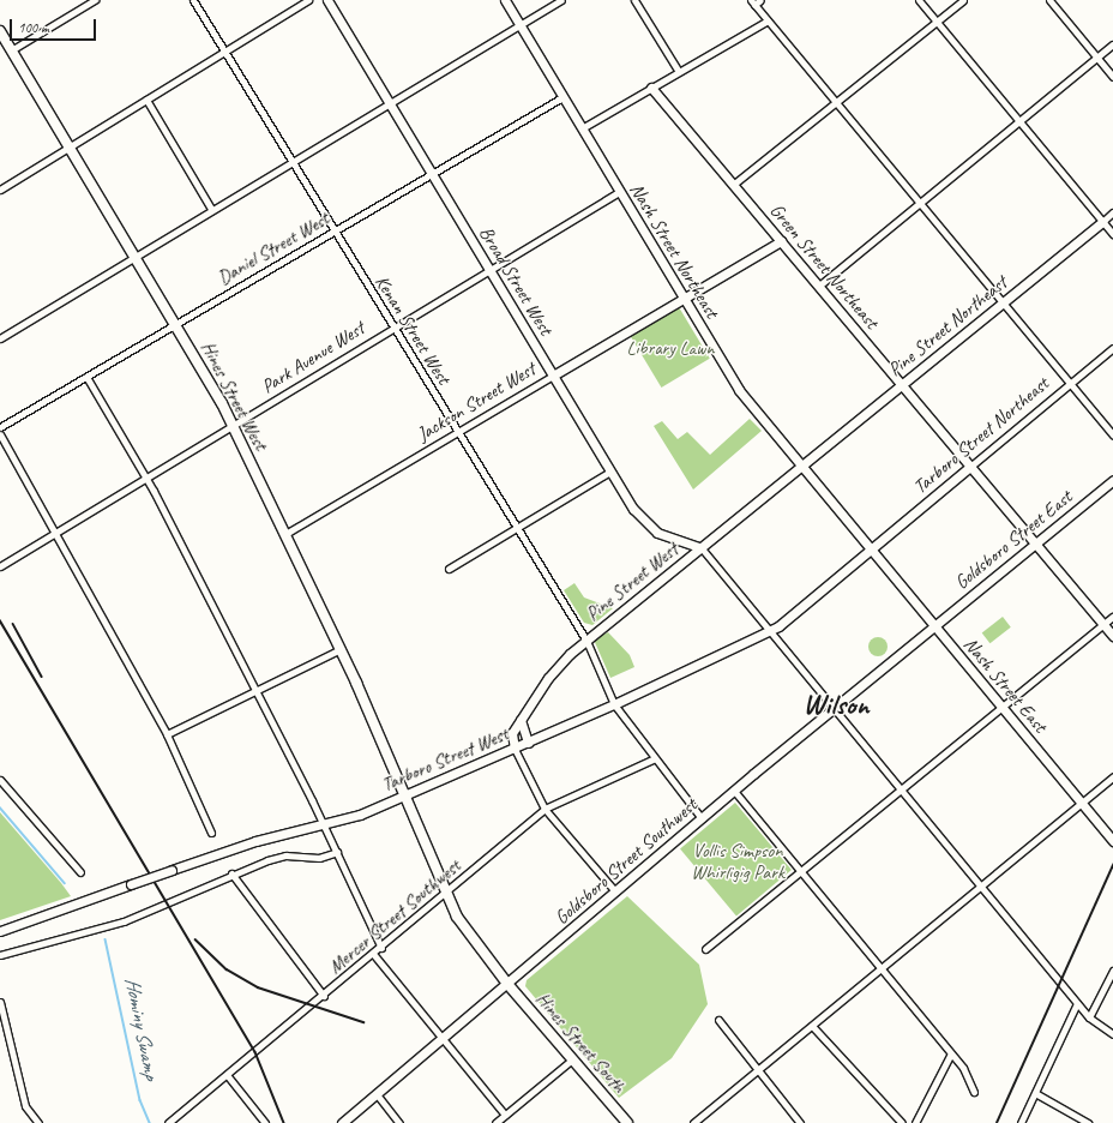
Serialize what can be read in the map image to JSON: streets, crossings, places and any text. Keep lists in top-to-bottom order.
{
  "streets": {
    "main road": ["Hines Street West", "Hines Street South"],
    "street": [
      "Daniel Street West",
      "Nash Street Northeast",
      "Green Street Northeast",
      "Broad Street West",
      "Pine Street Northeast",
      "Kenan Street West",
      "Park Avenue West",
      "Jackson Street West",
      "Tarboro Street Northeast",
      "Goldsboro Street East",
      "Pine Street West",
      "Nash Street East",
      "Tarboro Street West",
      "Goldsboro Street Southwest",
      "Mercer Street Southwest"
    ]
  },
  "crossings": [
    ["Daniel Street West", "Nash Street Northeast"],
    ["Daniel Street West", "Broad Street West"],
    ["Daniel Street West", "Kenan Street West"],
    ["Daniel Street West", "Hines Street West"],
    ["Nash Street Northeast", "Pine Street Northeast"],
    ["Nash Street Northeast", "Park Avenue West"],
    ["Nash Street Northeast", "Jackson Street West"],
    ["Nash Street Northeast", "Tarboro Street Northeast"],
    ["Nash Street Northeast", "Pine Street West"],
    ["Nash Street Northeast", "Nash Street East"],
    ["Nash Street Northeast", "Tarboro Street West"],
    ["Green Street Northeast", "Pine Street Northeast"],
    ["Green Street Northeast", "Jackson Street West"],
    ["Green Street Northeast", "Tarboro Street Northeast"],
    ["Green Street Northeast", "Goldsboro Street East"],
    ["Broad Street West", "Park Avenue West"],
    ["Broad Street West", "Jackson Street West"],
    ["Broad Street West", "Pine Street West"],
    ["Pine Street Northeast", "Pine Street West"],
    ["Kenan Street West", "Park Avenue West"],
    ["Kenan Street West", "Jackson Street West"],
    ["Kenan Street West", "Pine Street West"],
    ["Kenan Street West", "Tarboro Street West"],
    ["Kenan Street West", "Goldsboro Street Southwest"],
    ["Kenan Street West", "Mercer Street Southwest"],
    ["Park Avenue West", "Hines Street West"],
    ["Hines Street West", "Jackson Street West"],
    ["Hines Street West", "Tarboro Street West"],
    ["Hines Street West", "Mercer Street Southwest"],
    ["Hines Street West", "Hines Street South"],
    ["Tarboro Street Northeast", "Nash Street East"],
    ["Tarboro Street Northeast", "Tarboro Street West"],
    ["Goldsboro Street East", "Nash Street East"],
    ["Goldsboro Street East", "Goldsboro Street Southwest"],
    ["Pine Street West", "Tarboro Street West"],
    ["Nash Street East", "Tarboro Street West"],
    ["Nash Street East", "Goldsboro Street Southwest"],
    ["Goldsboro Street Southwest", "Hines Street South"],
    ["Mercer Street Southwest", "Hines Street South"]
  ],
  "districts": ["Wilson"],
  "water": ["Hominy Swamp"],
  "parks": ["Library Lawn", "Vollis Simpson Whirligig Park"],
  "scale_bar": "100 m"
}
